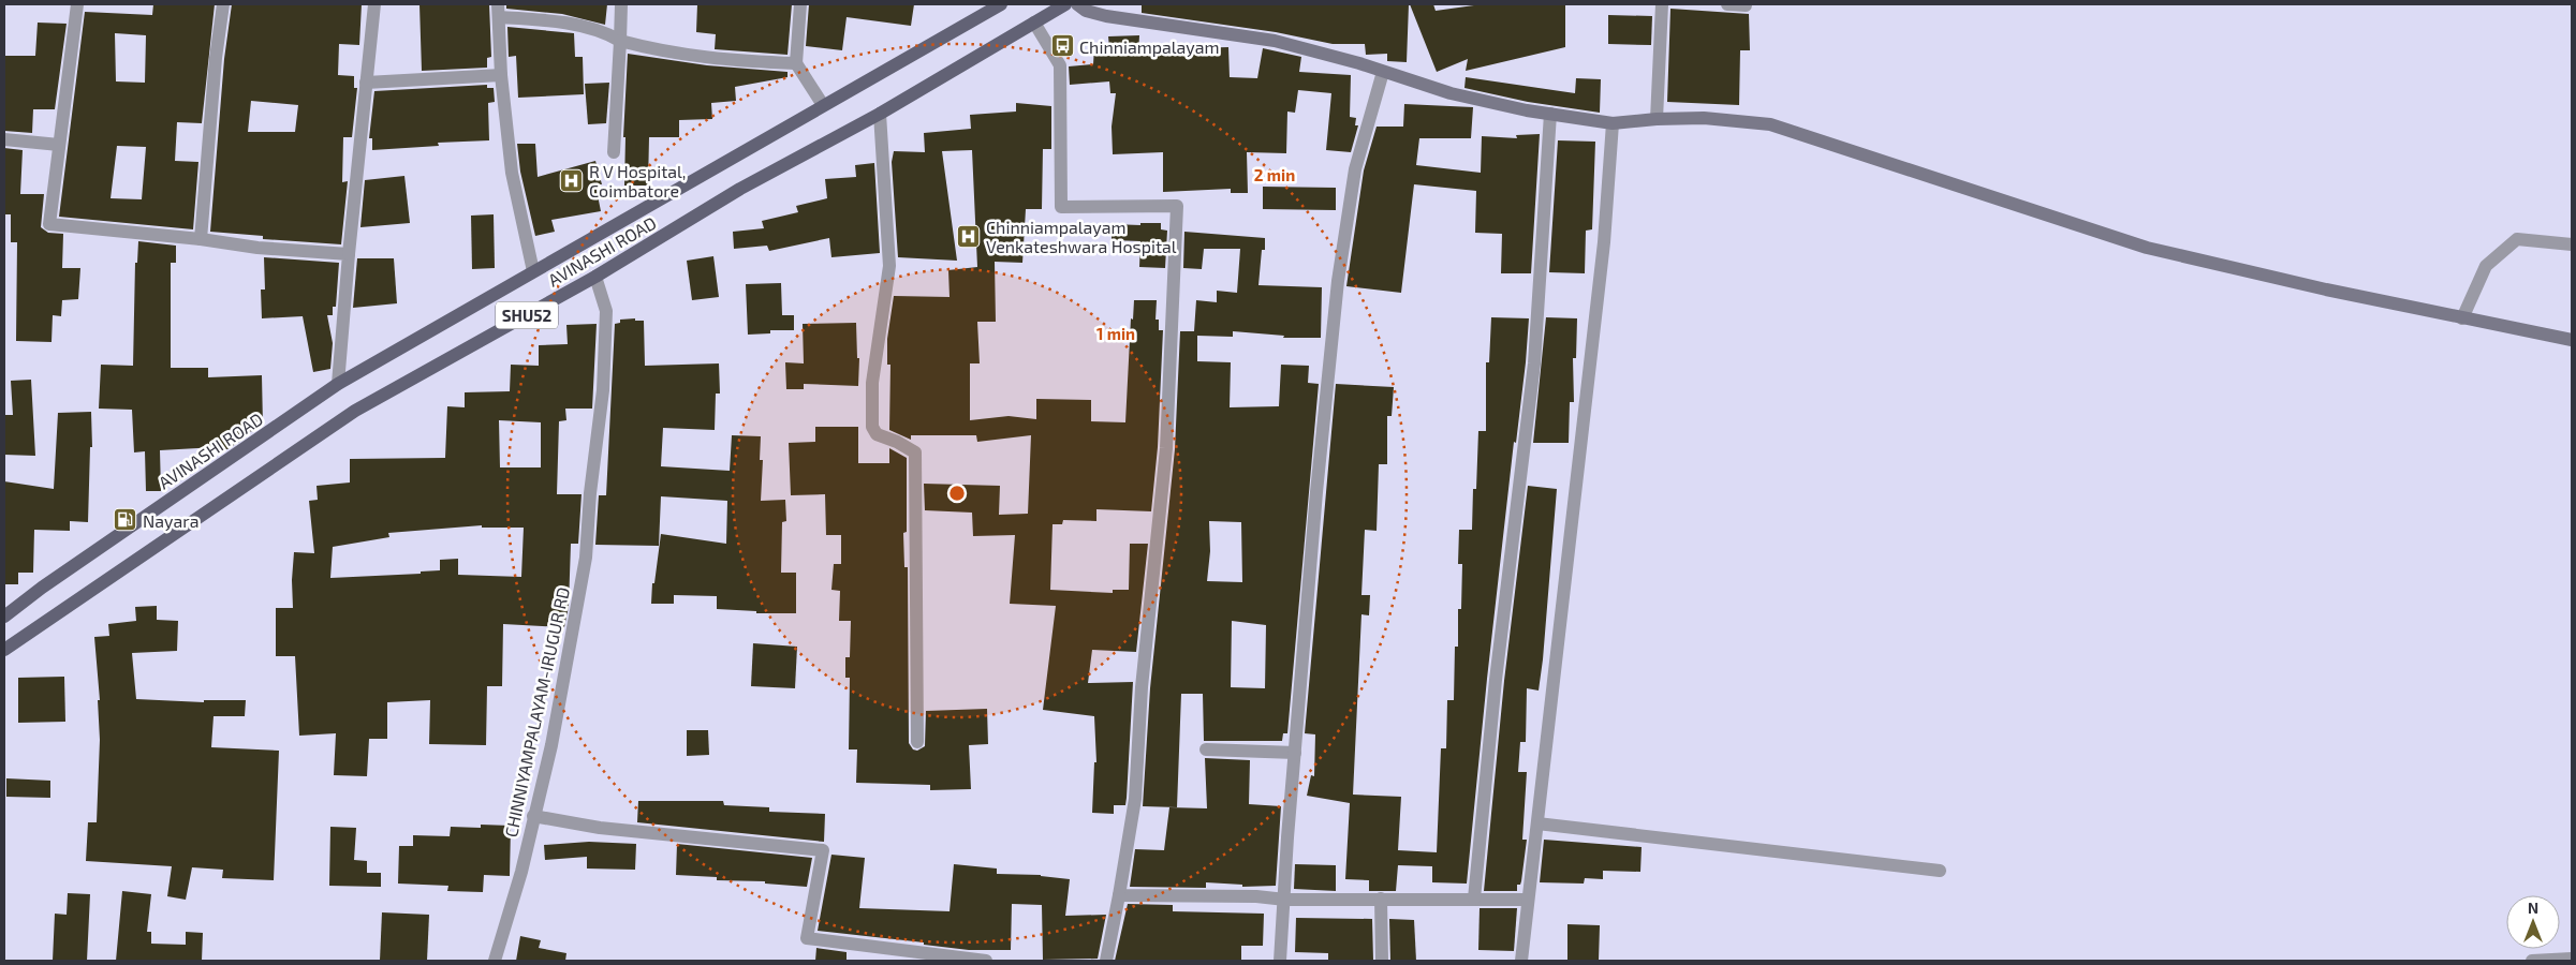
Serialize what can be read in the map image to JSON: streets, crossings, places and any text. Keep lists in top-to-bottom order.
{
  "streets": {
    "main road": ["AVINASHI ROAD", "SHU52"],
    "street": ["CHINNIYAMPALAYAM-IRUGUR RD"]
  },
  "crossings": [
    ["AVINASHI ROAD", "CHINNIYAMPALAYAM-IRUGUR RD"]
  ],
  "places": {
    "bus stop": ["Chinniampalayam"],
    "hospital": ["R V Hospital, Coimbatore", "Chinniampalayam Venkateshwara Hospital"],
    "fuel station": ["Nayara"]
  },
  "north": "top",
  "rings": ["2 min", "1 min"]
}
